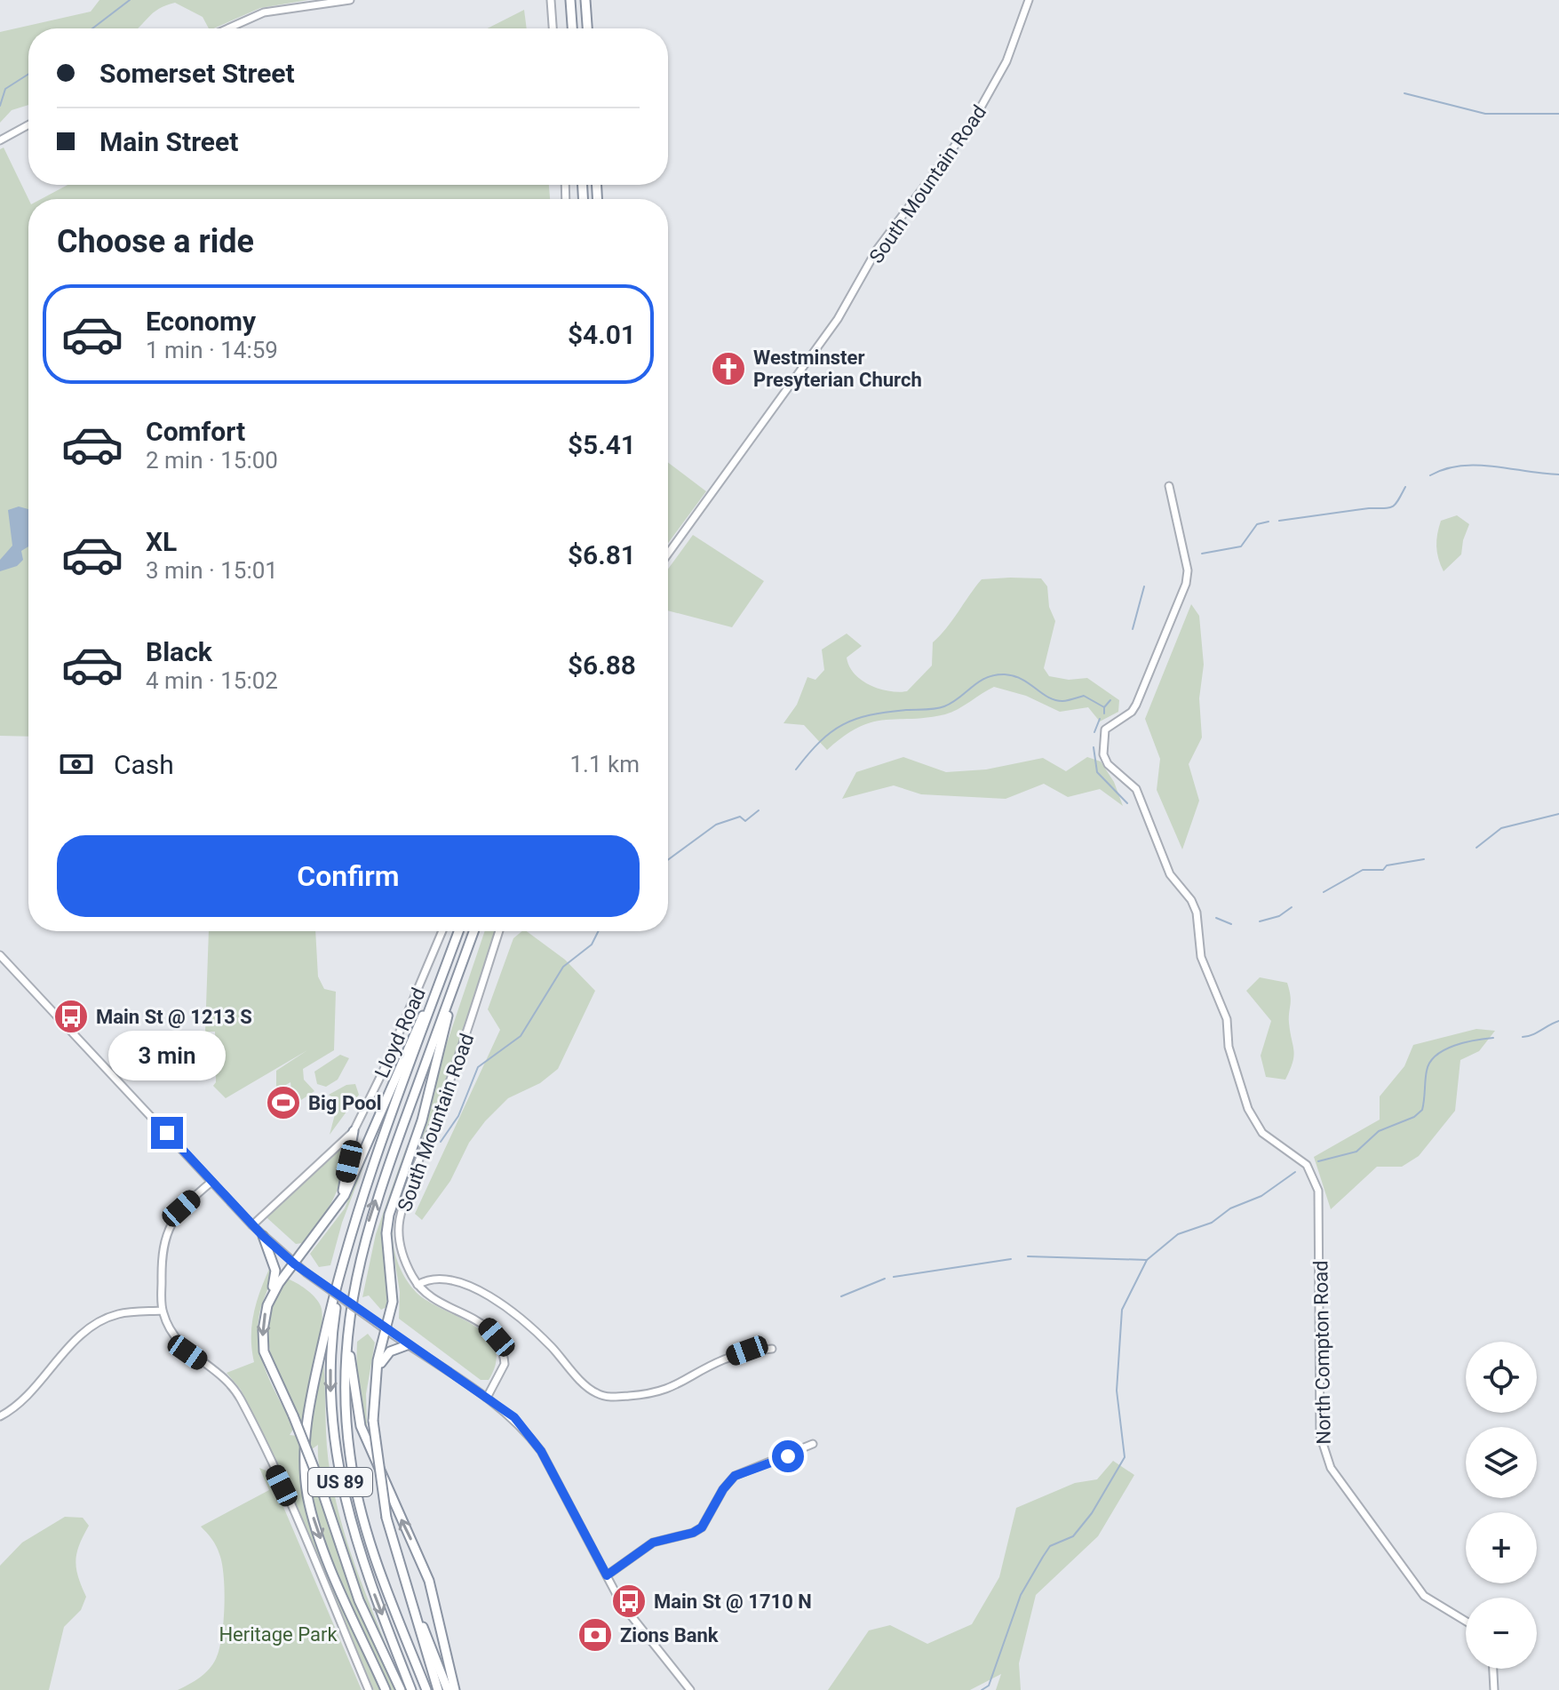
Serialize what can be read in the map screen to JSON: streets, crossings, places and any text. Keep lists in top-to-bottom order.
{
  "streets": {
    "highway": ["US 89"],
    "street": ["South Mountain Road", "Lloyd Road", "North Compton Road"]
  },
  "parks": ["Heritage Park"],
  "places": {
    "church": ["Westminster Presyterian Church"],
    "bus stop": ["Main St @ 1213 S", "Main St @ 1710 N"],
    "sports": ["Big Pool"],
    "bank": ["Zions Bank"]
  },
  "page": {
    "banner": ["Somerset Street", "Main Street"],
    "heading": "Choose a ride",
    "list": [
      {
        "name": "Economy",
        "note": "1 min · 14:59",
        "value": "$4.01"
      },
      {
        "name": "Comfort",
        "note": "2 min · 15:00",
        "value": "$5.41"
      },
      {
        "name": "XL",
        "note": "3 min · 15:01",
        "value": "$6.81"
      },
      {
        "name": "Black",
        "note": "4 min · 15:02",
        "value": "$6.88"
      }
    ],
    "pay": ["Cash", "1.1 km"],
    "buttons": "Confirm",
    "bubble": "3 min",
    "map_buttons": ["+", "−"]
  }
}
